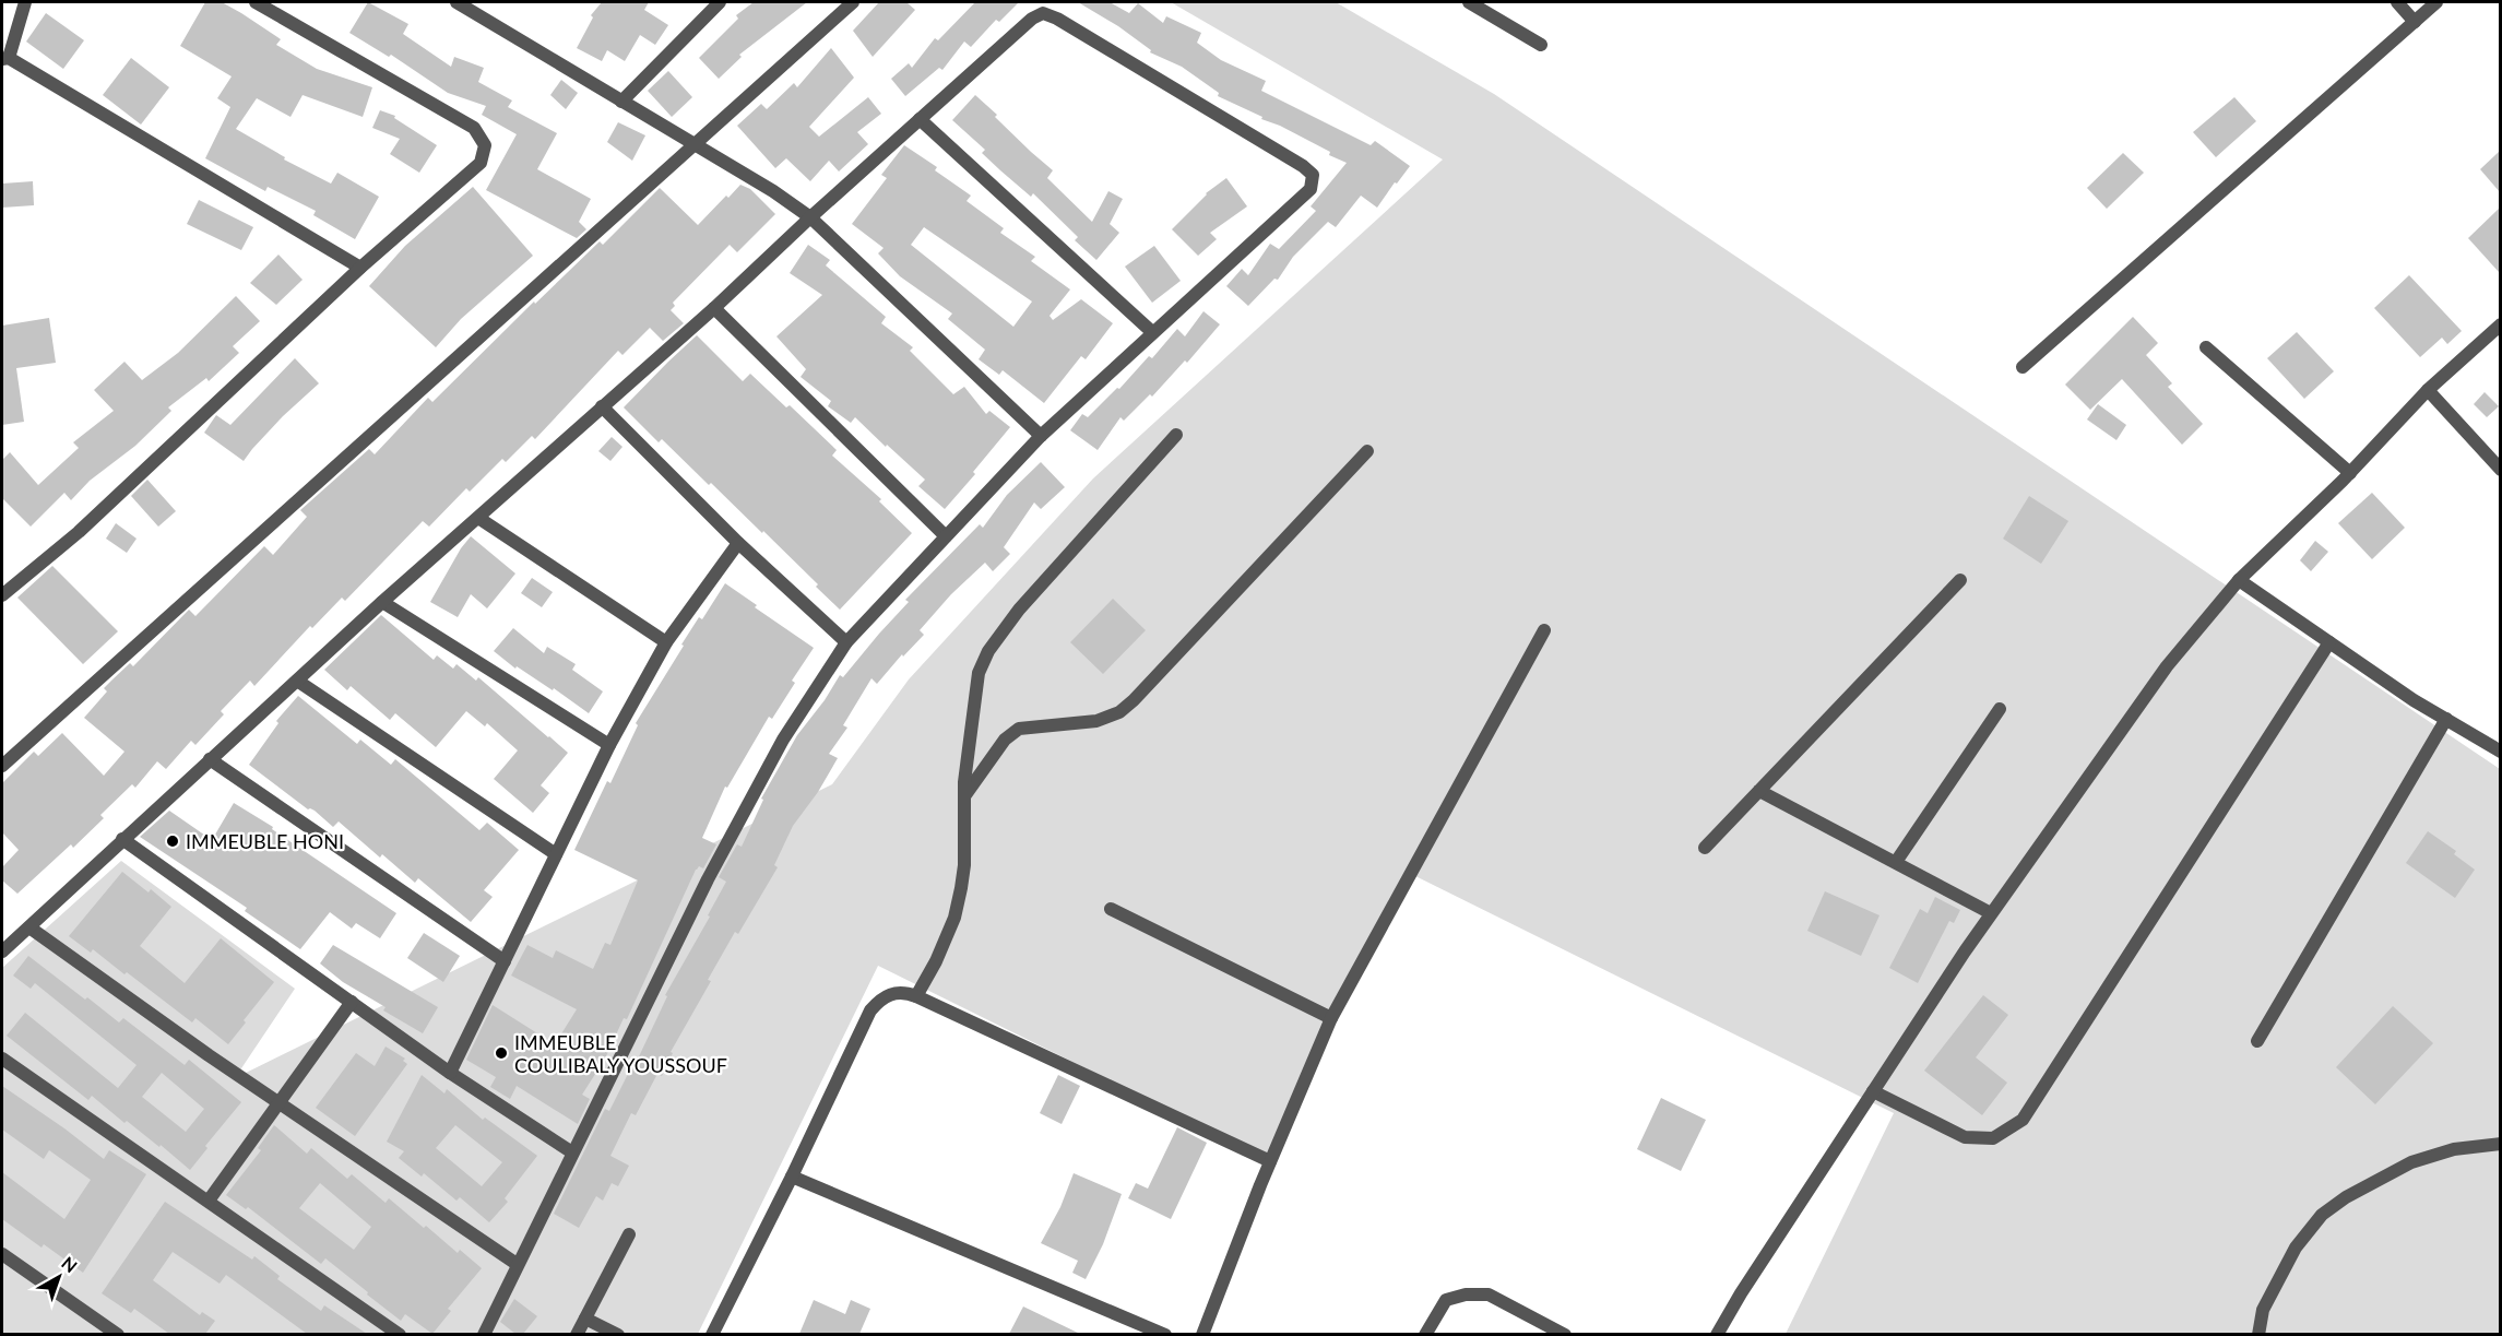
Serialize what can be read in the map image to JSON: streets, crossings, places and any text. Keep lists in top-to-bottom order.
{
  "places": ["IMMEUBLE HONI", "IMMEUBLE COULIBALY YOUSSOUF"],
  "north": "top right"
}
